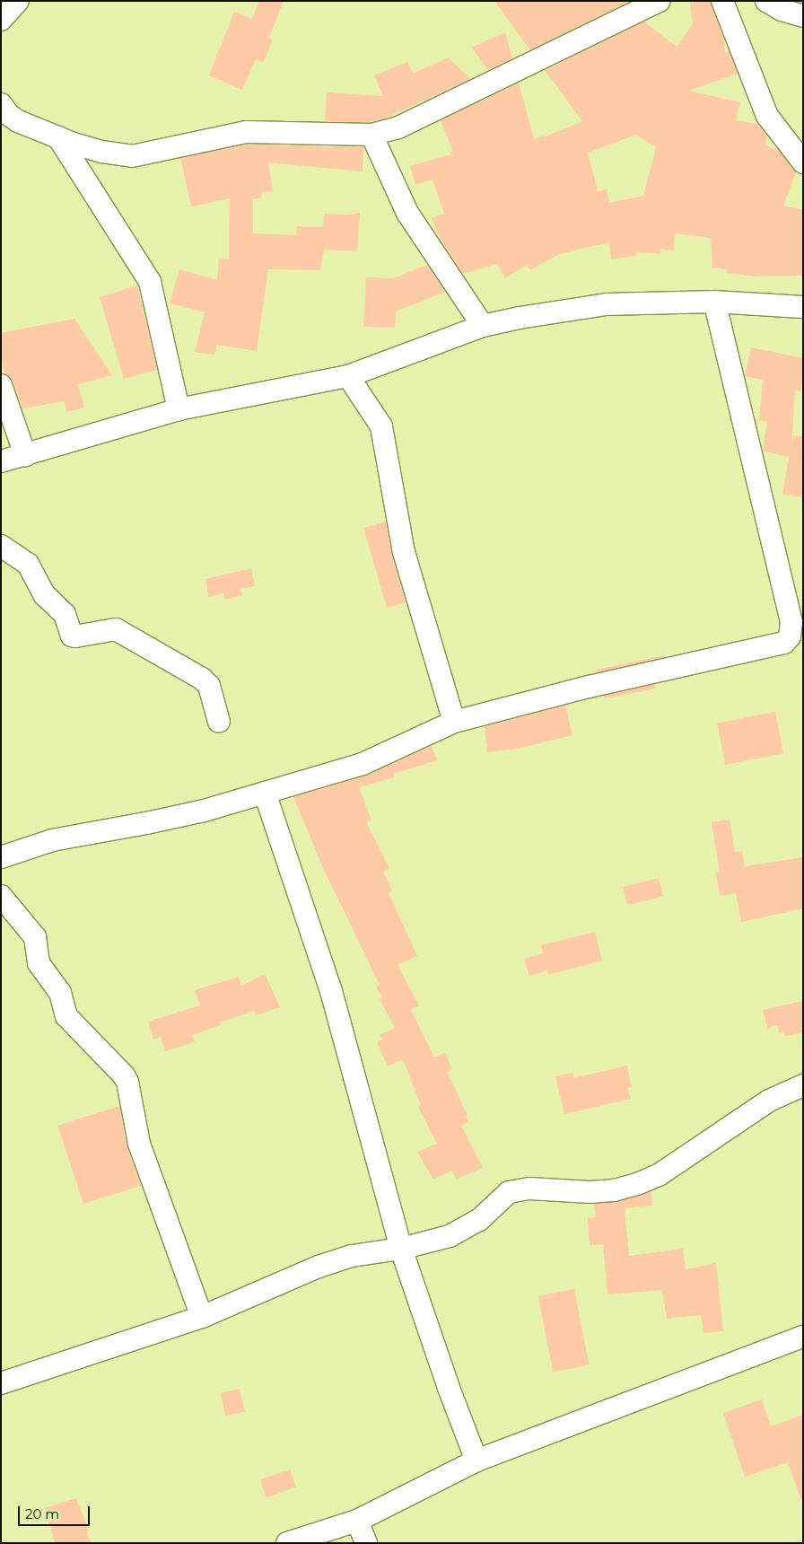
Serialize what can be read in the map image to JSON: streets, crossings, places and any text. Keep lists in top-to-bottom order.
{
  "scale_bar": "20 m"
}
